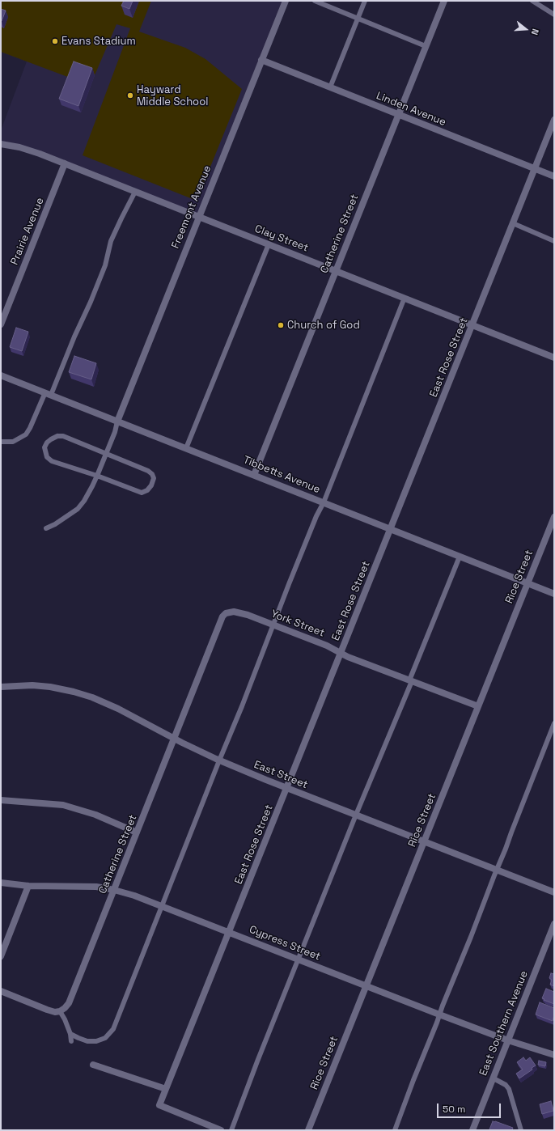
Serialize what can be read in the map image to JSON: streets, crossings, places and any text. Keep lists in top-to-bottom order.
{
  "streets": {
    "street": [
      "Linden Avenue",
      "Freemont Avenue",
      "Prairie Avenue",
      "Catherine Street",
      "Clay Street",
      "East Rose Street",
      "Tibbetts Avenue",
      "Rice Street",
      "York Street",
      "East Street",
      "Cypress Street",
      "East Southern Avenue"
    ]
  },
  "crossings": [
    ["Linden Avenue", "Freemont Avenue"],
    ["Linden Avenue", "Catherine Street"],
    ["Linden Avenue", "East Rose Street"],
    ["Freemont Avenue", "Clay Street"],
    ["Freemont Avenue", "Tibbetts Avenue"],
    ["Prairie Avenue", "Clay Street"],
    ["Catherine Street", "Clay Street"],
    ["Catherine Street", "Tibbetts Avenue"],
    ["Catherine Street", "York Street"],
    ["Catherine Street", "East Street"],
    ["Catherine Street", "Cypress Street"],
    ["Clay Street", "East Rose Street"],
    ["East Rose Street", "Tibbetts Avenue"],
    ["East Rose Street", "York Street"],
    ["East Rose Street", "East Street"],
    ["East Rose Street", "Cypress Street"],
    ["Tibbetts Avenue", "Rice Street"],
    ["Rice Street", "York Street"],
    ["Rice Street", "East Street"],
    ["Rice Street", "Cypress Street"],
    ["Cypress Street", "East Southern Avenue"]
  ],
  "places": ["Evans Stadium", "Hayward Middle School", "Church of God"],
  "scale_bar": "50 m",
  "north": "right"
}
